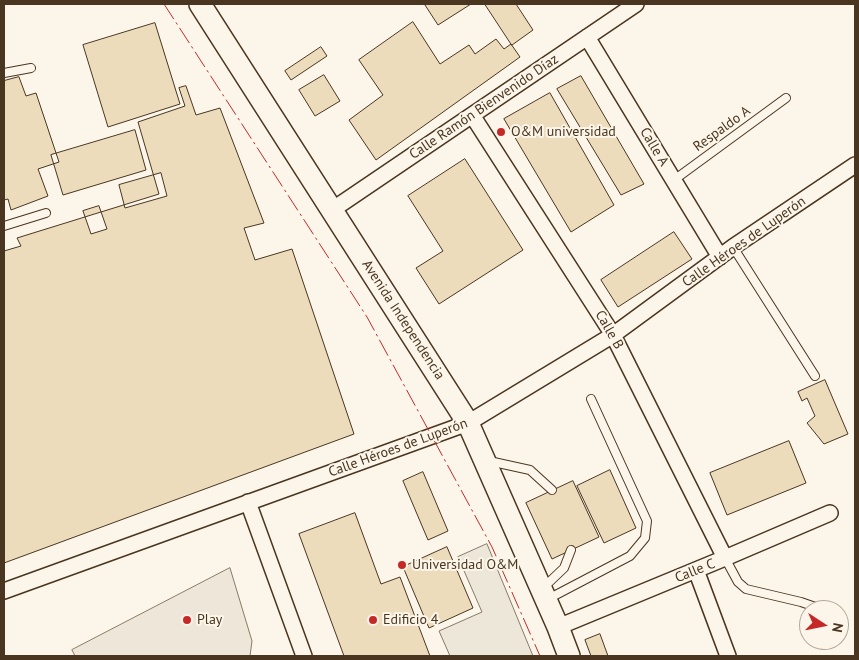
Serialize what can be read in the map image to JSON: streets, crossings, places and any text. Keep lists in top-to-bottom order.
{
  "streets": {
    "main road": ["Avenida Independencia"],
    "street": [
      "Calle Ramón Bienvenido Díaz",
      "Calle A",
      "Calle Héroes de Luperón",
      "Calle B",
      "Calle C"
    ],
    "lane": ["Respaldo A"]
  },
  "crossings": [
    ["Calle Ramón Bienvenido Díaz", "Calle A"],
    ["Calle Ramón Bienvenido Díaz", "Avenida Independencia"],
    ["Calle Ramón Bienvenido Díaz", "Calle B"],
    ["Respaldo A", "Calle A"],
    ["Calle A", "Calle Héroes de Luperón"],
    ["Calle Héroes de Luperón", "Avenida Independencia"],
    ["Calle Héroes de Luperón", "Calle B"],
    ["Avenida Independencia", "Calle C"],
    ["Calle B", "Calle C"]
  ],
  "places": [
    "O&M universidad",
    "Universidad O&M",
    "Play",
    "Edificio 4"
  ],
  "north": "right"
}
